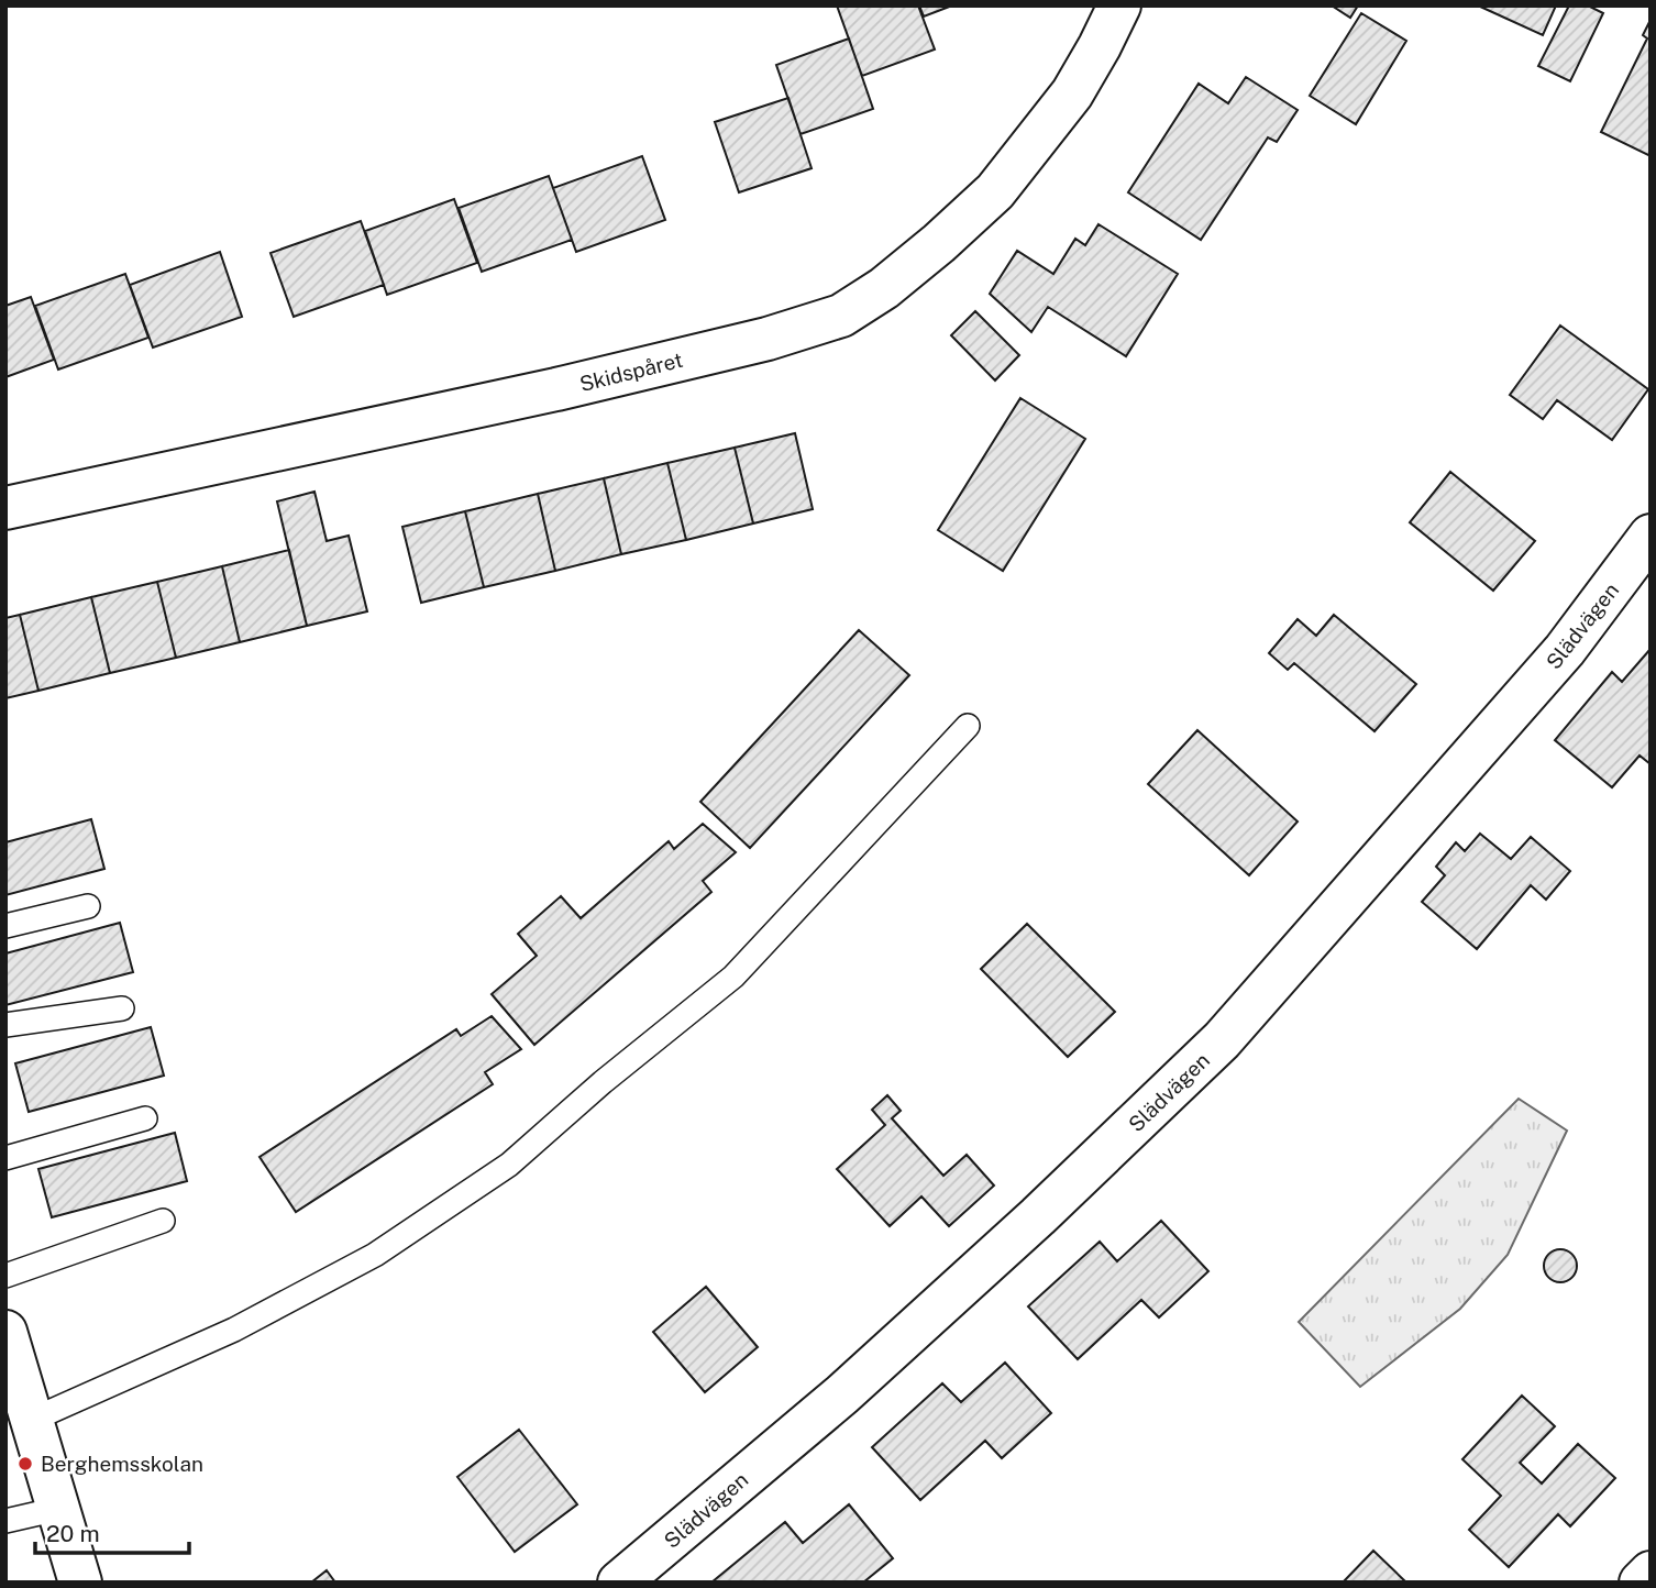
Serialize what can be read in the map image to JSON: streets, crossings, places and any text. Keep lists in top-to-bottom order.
{
  "streets": {
    "street": ["Skidspåret", "Slädvägen"]
  },
  "places": ["Berghemsskolan"],
  "scale_bar": "20 m"
}
